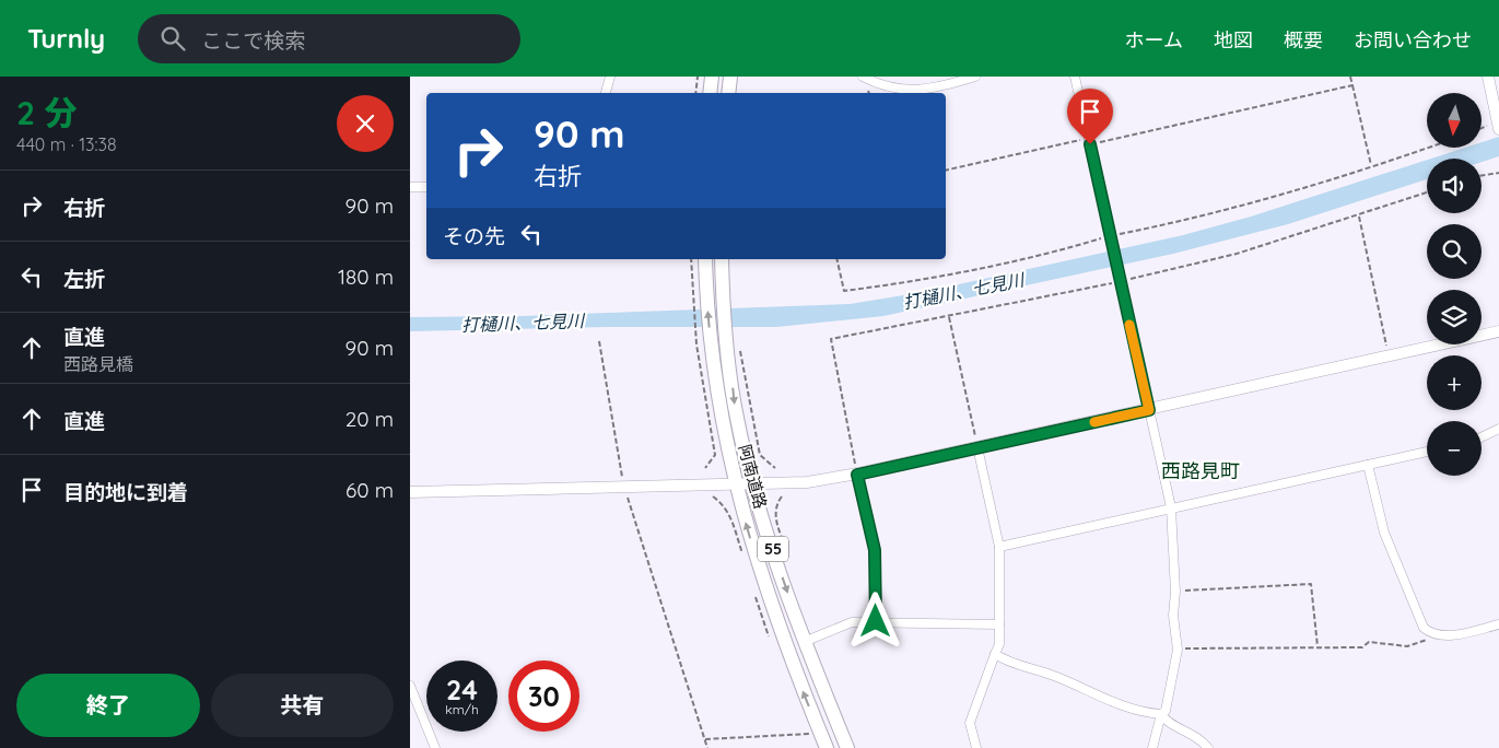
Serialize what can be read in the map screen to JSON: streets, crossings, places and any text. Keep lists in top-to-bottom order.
{
  "streets": {
    "highway": ["阿南道路", "55"]
  },
  "districts": ["西路見町"],
  "water": ["打樋川、七見川"],
  "north": "bottom",
  "page": {
    "header": "Turnly",
    "search": "ここで検索",
    "nav": [
      "ホーム",
      "地図",
      "概要",
      "お問い合わせ"
    ],
    "heading": ["2 分", "440 m · 13:38"],
    "map_buttons": ["+", "−"],
    "turn": ["90 m", "右折"],
    "list": [
      {
        "name": "右折",
        "value": "90 m"
      },
      {
        "name": "左折",
        "value": "180 m"
      },
      {
        "name": "直進",
        "note": "西路見橋",
        "value": "90 m"
      },
      {
        "name": "直進",
        "value": "20 m"
      },
      {
        "name": "目的地に到着",
        "value": "60 m"
      }
    ],
    "then": "その先",
    "speed": "24 km/h",
    "limit": "30",
    "buttons": ["終了", "共有"]
  }
}
